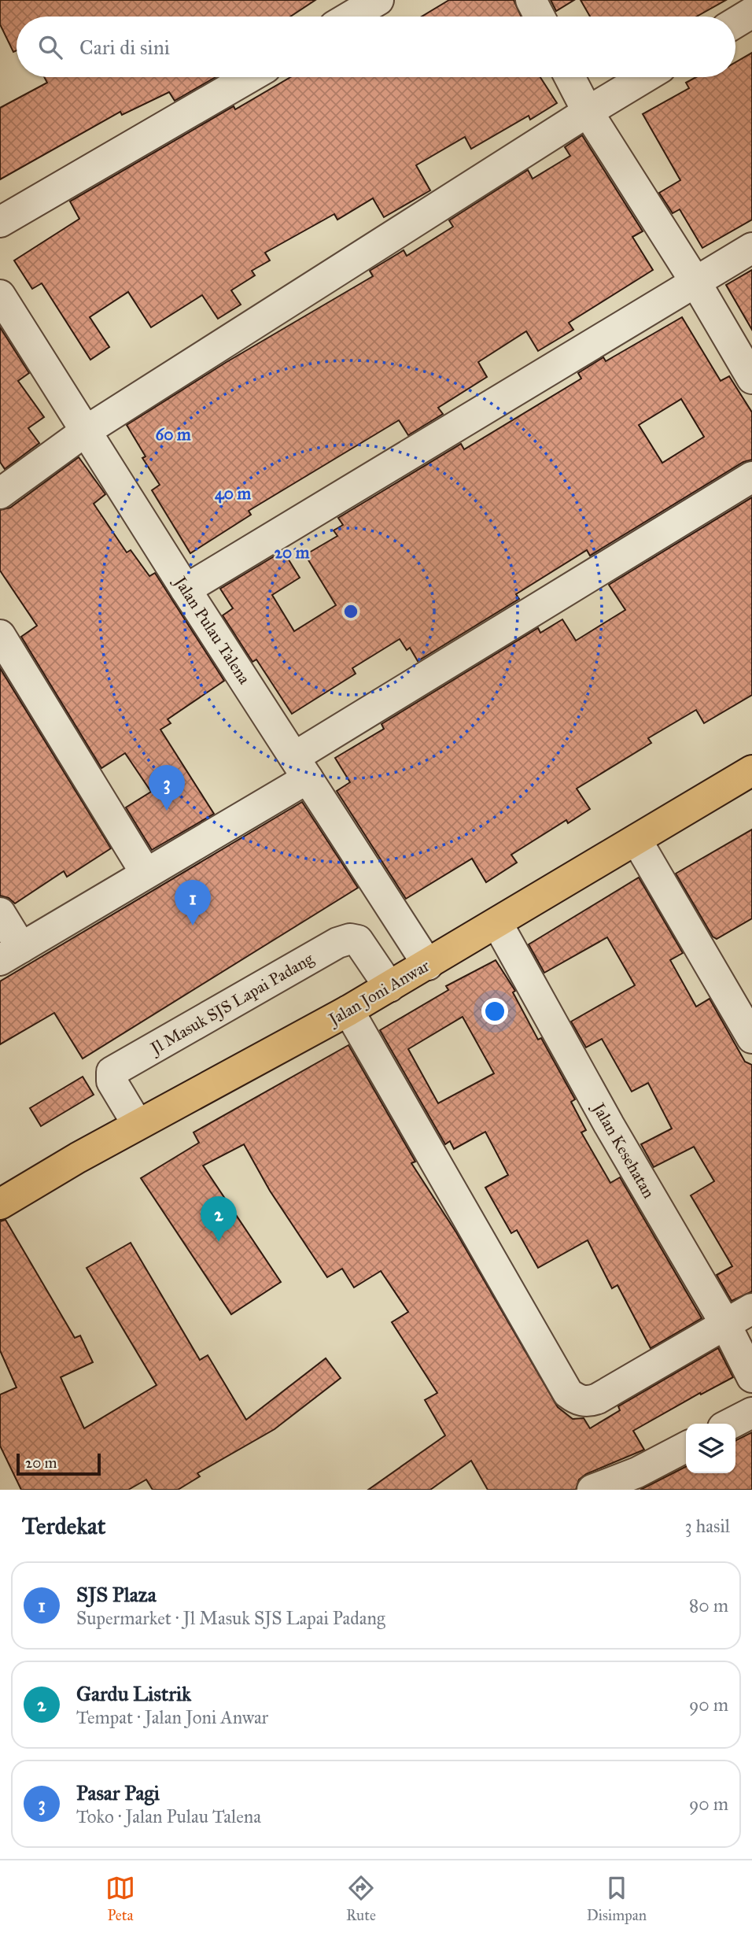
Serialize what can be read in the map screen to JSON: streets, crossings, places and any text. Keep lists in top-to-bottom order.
{
  "streets": {
    "main road": ["Jalan Joni Anwar"],
    "street": ["Jalan Pulau Talena", "Jl Masuk SJS Lapai Padang", "Jalan Kesehatan"]
  },
  "crossings": [
    ["Jalan Pulau Talena", "Jalan Joni Anwar"],
    ["Jalan Joni Anwar", "Jl Masuk SJS Lapai Padang"],
    ["Jalan Joni Anwar", "Jalan Kesehatan"]
  ],
  "scale_bar": "20 m",
  "page": {
    "search": "Cari di sini",
    "pins": ["3", "1", "2"],
    "scale": "20 m",
    "heading": ["Terdekat", "3 hasil"],
    "list": [
      {
        "mark": "1",
        "name": "SJS Plaza",
        "note": "Supermarket · Jl Masuk SJS Lapai Padang",
        "value": "80 m"
      },
      {
        "mark": "2",
        "name": "Gardu Listrik",
        "note": "Tempat · Jalan Joni Anwar",
        "value": "90 m"
      },
      {
        "mark": "3",
        "name": "Pasar Pagi",
        "note": "Toko · Jalan Pulau Talena",
        "value": "90 m"
      }
    ],
    "nav": ["Peta", "Rute", "Disimpan"]
  },
  "rings": ["60 m", "40 m", "20 m"]
}
